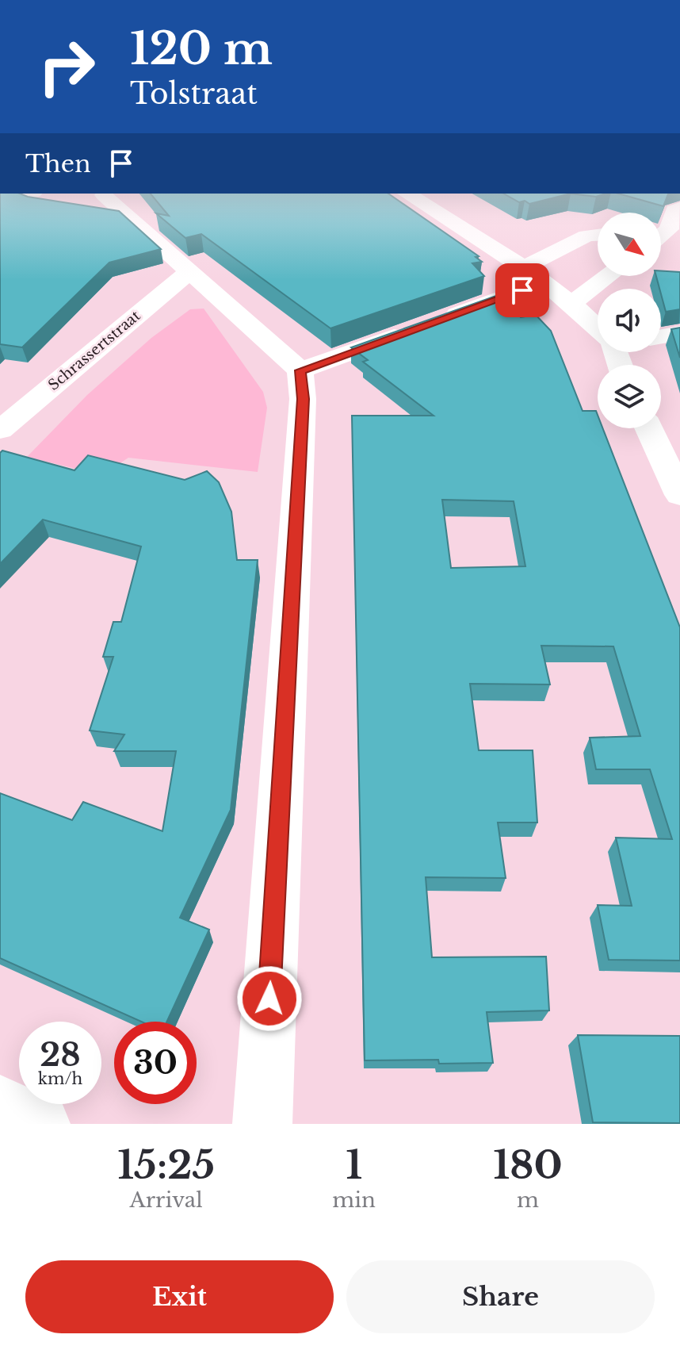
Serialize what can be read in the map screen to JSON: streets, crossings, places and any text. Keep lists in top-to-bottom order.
{
  "streets": {
    "street": ["Schrassertstraat"]
  },
  "north": "bottom right",
  "page": {
    "turn": ["120 m", "Tolstraat"],
    "then": "Then",
    "speed": "28 km/h",
    "limit": "30",
    "eta": [
      "15:25",
      "Arrival",
      "1",
      "min",
      "180",
      "m"
    ],
    "buttons": ["Exit", "Share"]
  }
}
